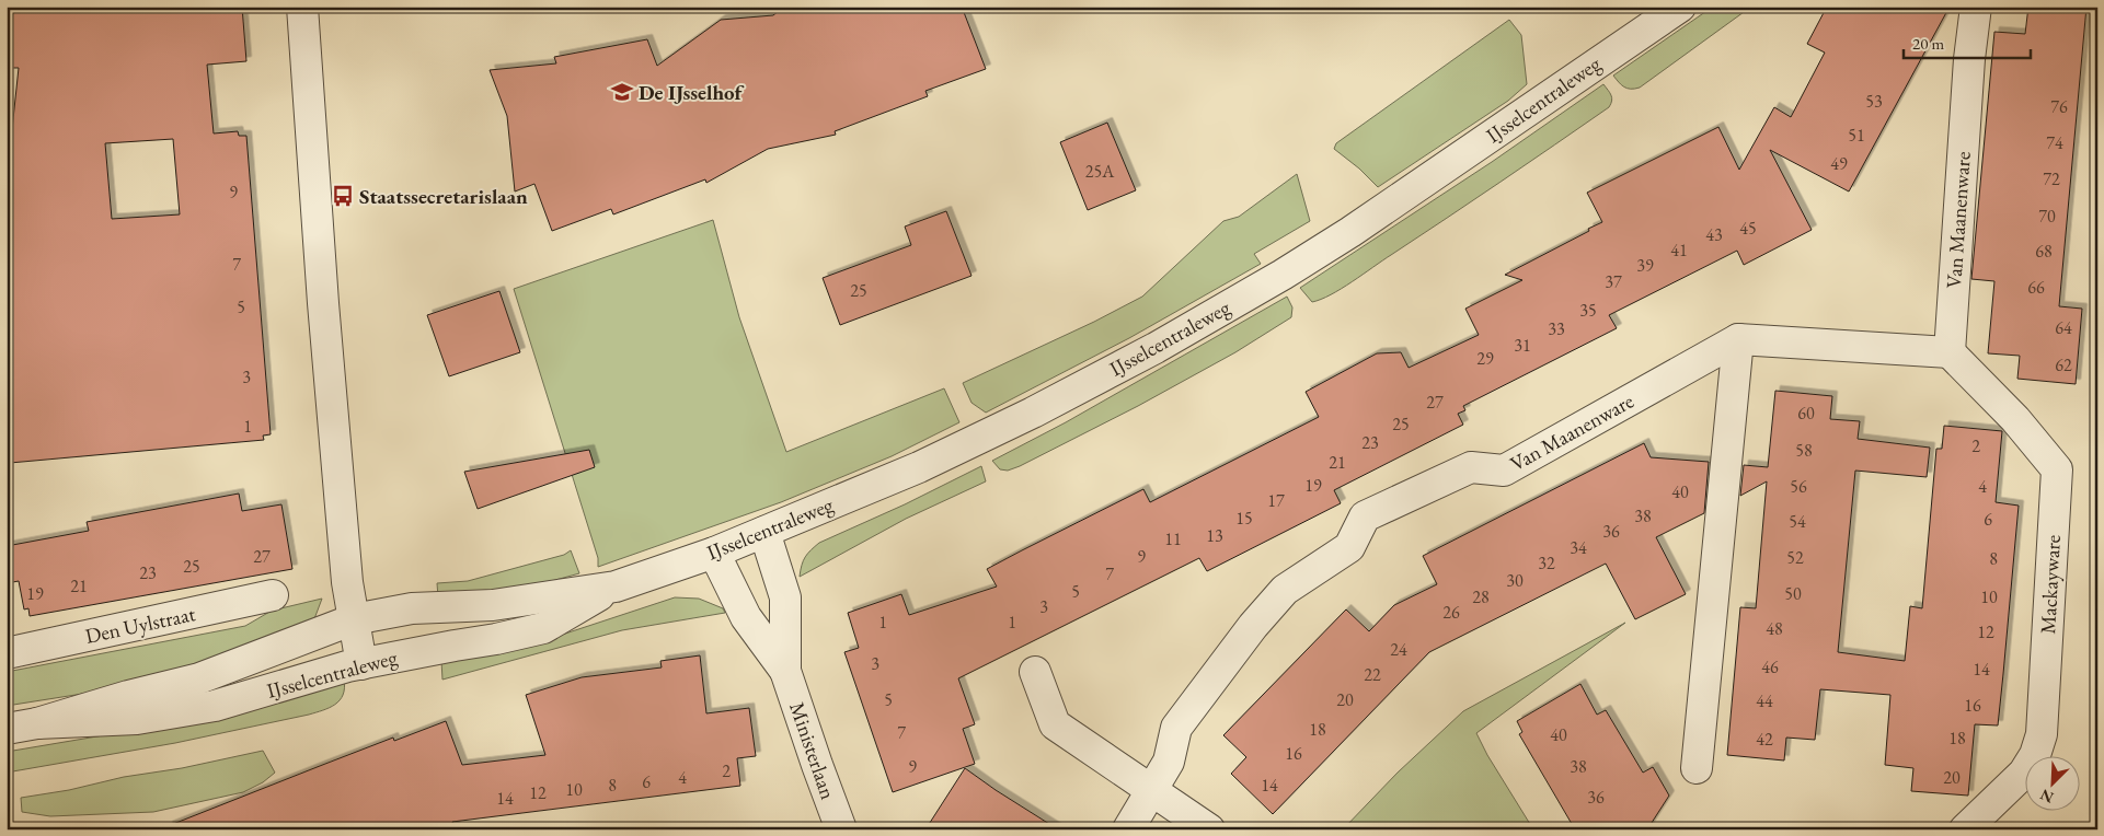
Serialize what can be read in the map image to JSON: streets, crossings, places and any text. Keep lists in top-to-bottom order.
{
  "streets": {
    "street": [
      "IJsselcentraleweg",
      "Van Maanenware",
      "Mackayware",
      "Den Uylstraat",
      "Ministerlaan"
    ]
  },
  "crossings": [
    ["IJsselcentraleweg", "Ministerlaan"],
    ["Van Maanenware", "Mackayware"]
  ],
  "places": {
    "school or university": ["De IJsselhof"],
    "bus stop": ["Staatssecretarislaan"]
  },
  "house_numbers": [
    "53",
    "76",
    "51",
    "74",
    "49",
    "25A",
    "72",
    "9",
    "70",
    "45",
    "43",
    "41",
    "68",
    "7",
    "39",
    "37",
    "66",
    "25",
    "5",
    "35",
    "64",
    "33",
    "31",
    "29",
    "62",
    "3",
    "27",
    "60",
    "25",
    "1",
    "23",
    "2",
    "58",
    "21",
    "19",
    "56",
    "4",
    "40",
    "17",
    "38",
    "15",
    "6",
    "54",
    "36",
    "13",
    "11",
    "34",
    "27",
    "9",
    "52",
    "8",
    "32",
    "25",
    "23",
    "7",
    "30",
    "21",
    "5",
    "19",
    "50",
    "28",
    "10",
    "3",
    "26",
    "1",
    "1",
    "48",
    "12",
    "24",
    "3",
    "46",
    "14",
    "22",
    "5",
    "20",
    "44",
    "16",
    "18",
    "7",
    "40",
    "18",
    "42",
    "16",
    "9",
    "38",
    "2",
    "4",
    "20",
    "6",
    "8",
    "14",
    "10",
    "12",
    "36",
    "14"
  ],
  "scale_bar": "20 m",
  "north": "bottom left"
}
